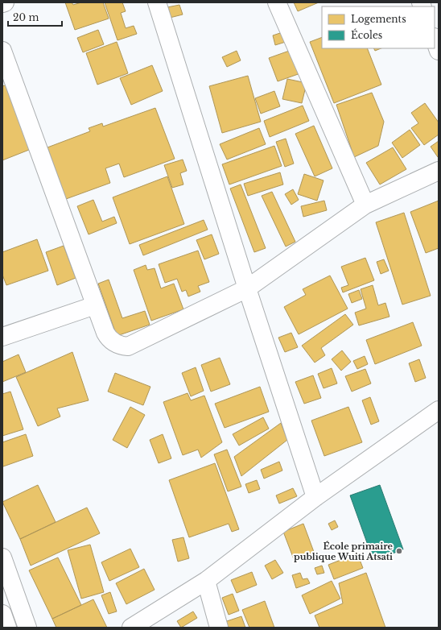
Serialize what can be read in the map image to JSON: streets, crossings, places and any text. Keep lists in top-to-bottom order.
{
  "places": ["École primaire publique Wuiti Atsati"],
  "legend": ["Logements", "Écoles"],
  "scale_bar": "20 m"
}
